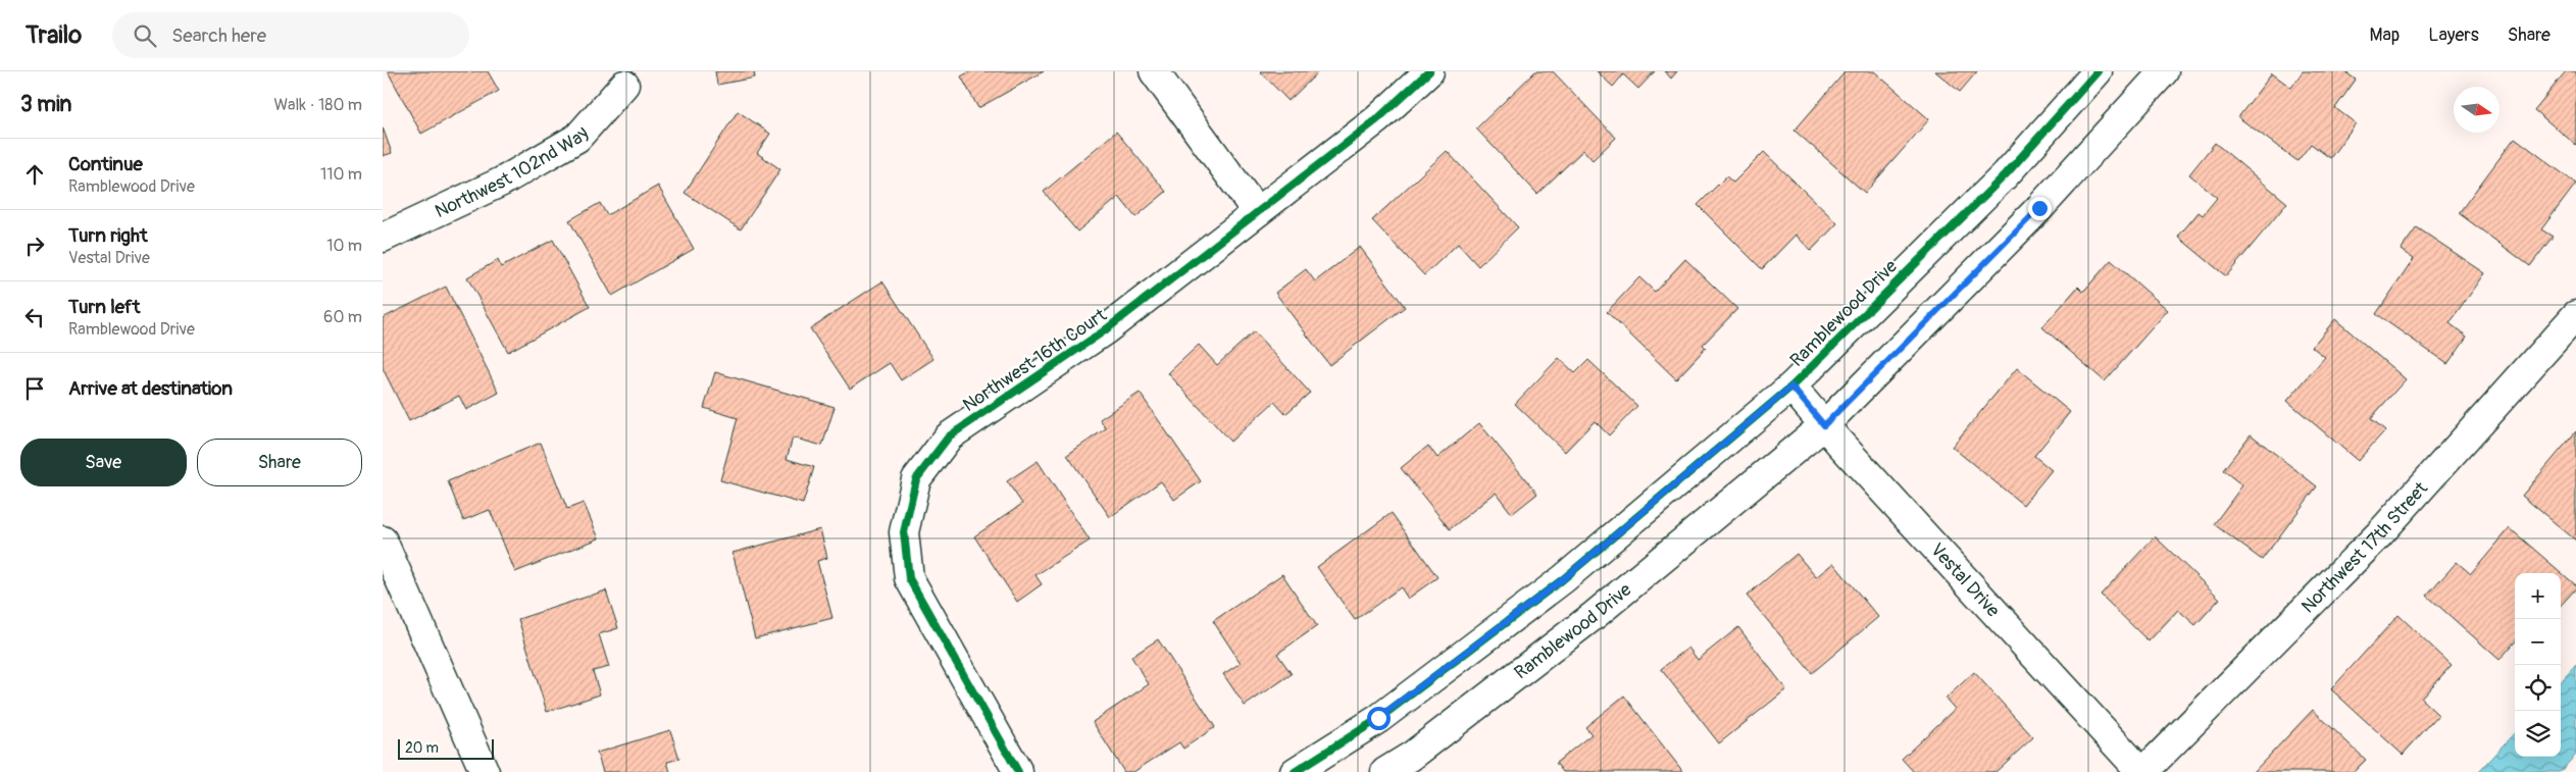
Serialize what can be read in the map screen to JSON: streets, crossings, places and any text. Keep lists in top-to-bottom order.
{
  "streets": {
    "street": [
      "Northwest 102nd Way",
      "Ramblewood Drive",
      "Northwest 16th Court",
      "Northwest 17th Street",
      "Vestal Drive"
    ]
  },
  "crossings": [
    ["Ramblewood Drive", "Vestal Drive"],
    ["Northwest 17th Street", "Vestal Drive"]
  ],
  "scale_bar": "20 m",
  "north": "right",
  "page": {
    "header": "Trailo",
    "search": "Search here",
    "nav": ["Map", "Layers", "Share"],
    "heading": ["3 min", "Walk · 180 m"],
    "list": [
      ["Continue", "Ramblewood Drive", "110 m"],
      ["Turn right", "Vestal Drive", "10 m"],
      ["Turn left", "Ramblewood Drive", "60 m"],
      "Arrive at destination"
    ],
    "buttons": ["Save", "Share"],
    "map_buttons": ["+", "−"],
    "scale": "20 m"
  }
}
